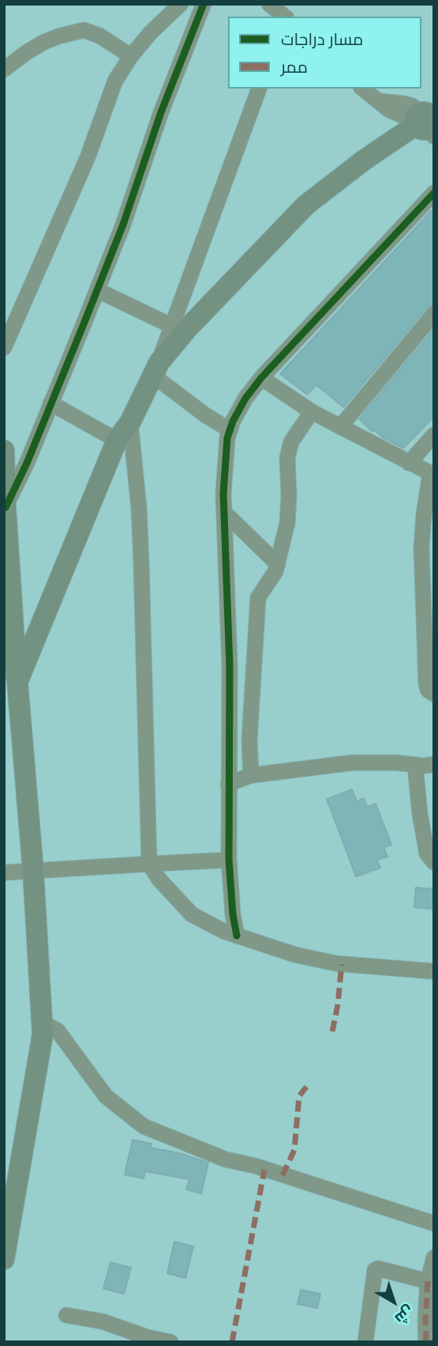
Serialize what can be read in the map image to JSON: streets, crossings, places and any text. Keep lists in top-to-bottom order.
{
  "legend": ["مسار دراجات", "ممر"],
  "north": "bottom right"
}
